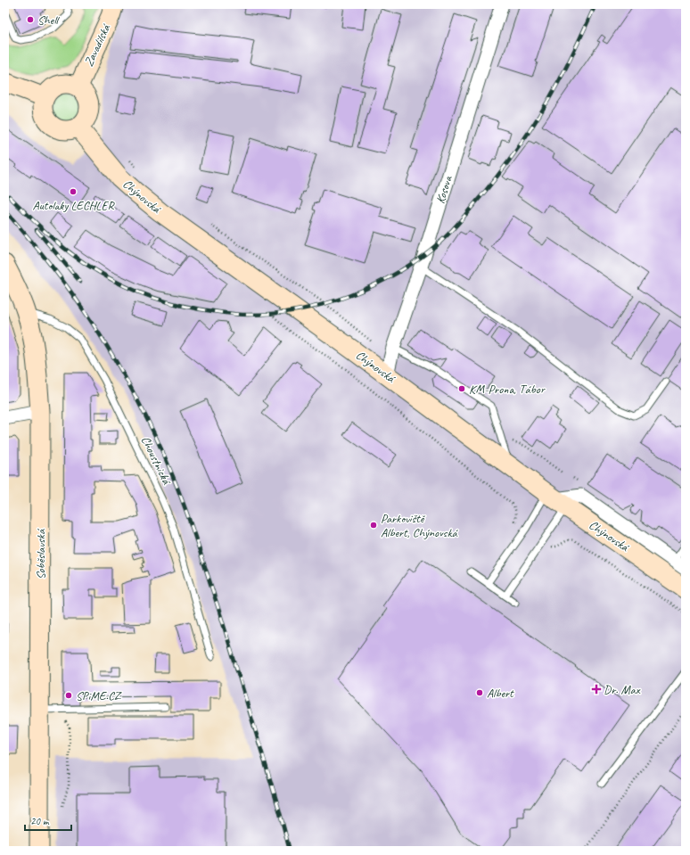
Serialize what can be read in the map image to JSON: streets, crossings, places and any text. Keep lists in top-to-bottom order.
{
  "streets": {
    "main road": ["Zavadilská", "Chýnovská", "Soběslavská"],
    "street": ["Kosova"],
    "lane": ["Choustnická"]
  },
  "crossings": [
    ["Zavadilská", "Chýnovská"],
    ["Kosova", "Chýnovská"],
    ["Choustnická", "Soběslavská"]
  ],
  "places": {
    "other": [
      "Shell",
      "Autolaky LECHLER",
      "KM-Prona, Tábor",
      "Parkoviště Albert, Chýnovská",
      "Albert",
      "SPiME.CZ"
    ],
    "health": ["Dr. Max"]
  },
  "scale_bar": "20 m"
}
